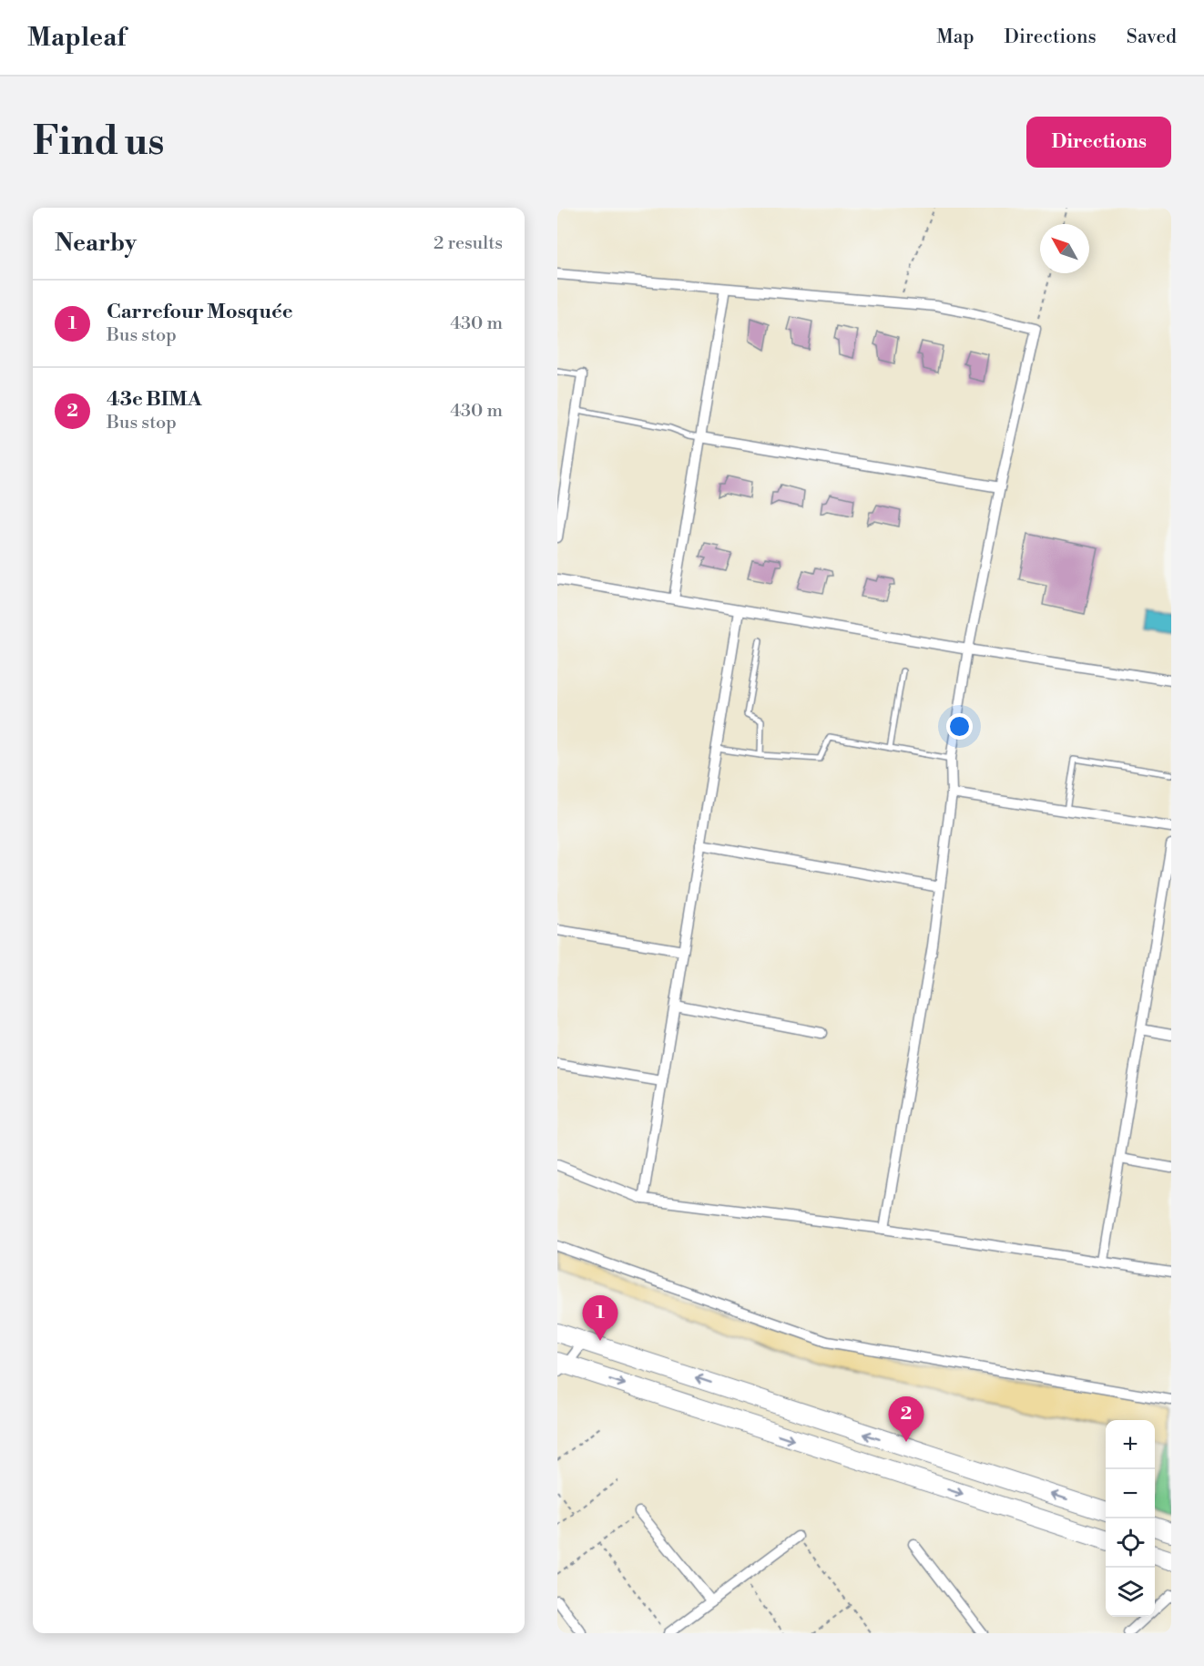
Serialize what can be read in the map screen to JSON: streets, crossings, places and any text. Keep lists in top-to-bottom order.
{
  "north": "top left",
  "page": {
    "header": "Mapleaf",
    "nav": ["Map", "Directions", "Saved"],
    "buttons": "Directions",
    "title": "Find us",
    "heading": ["Nearby", "2 results"],
    "list": [
      {
        "mark": "1",
        "name": "Carrefour Mosquée",
        "note": "Bus stop",
        "value": "430 m"
      },
      {
        "mark": "2",
        "name": "43e BIMA",
        "note": "Bus stop",
        "value": "430 m"
      }
    ],
    "pins": ["1", "2"],
    "map_buttons": ["+", "−"]
  }
}
